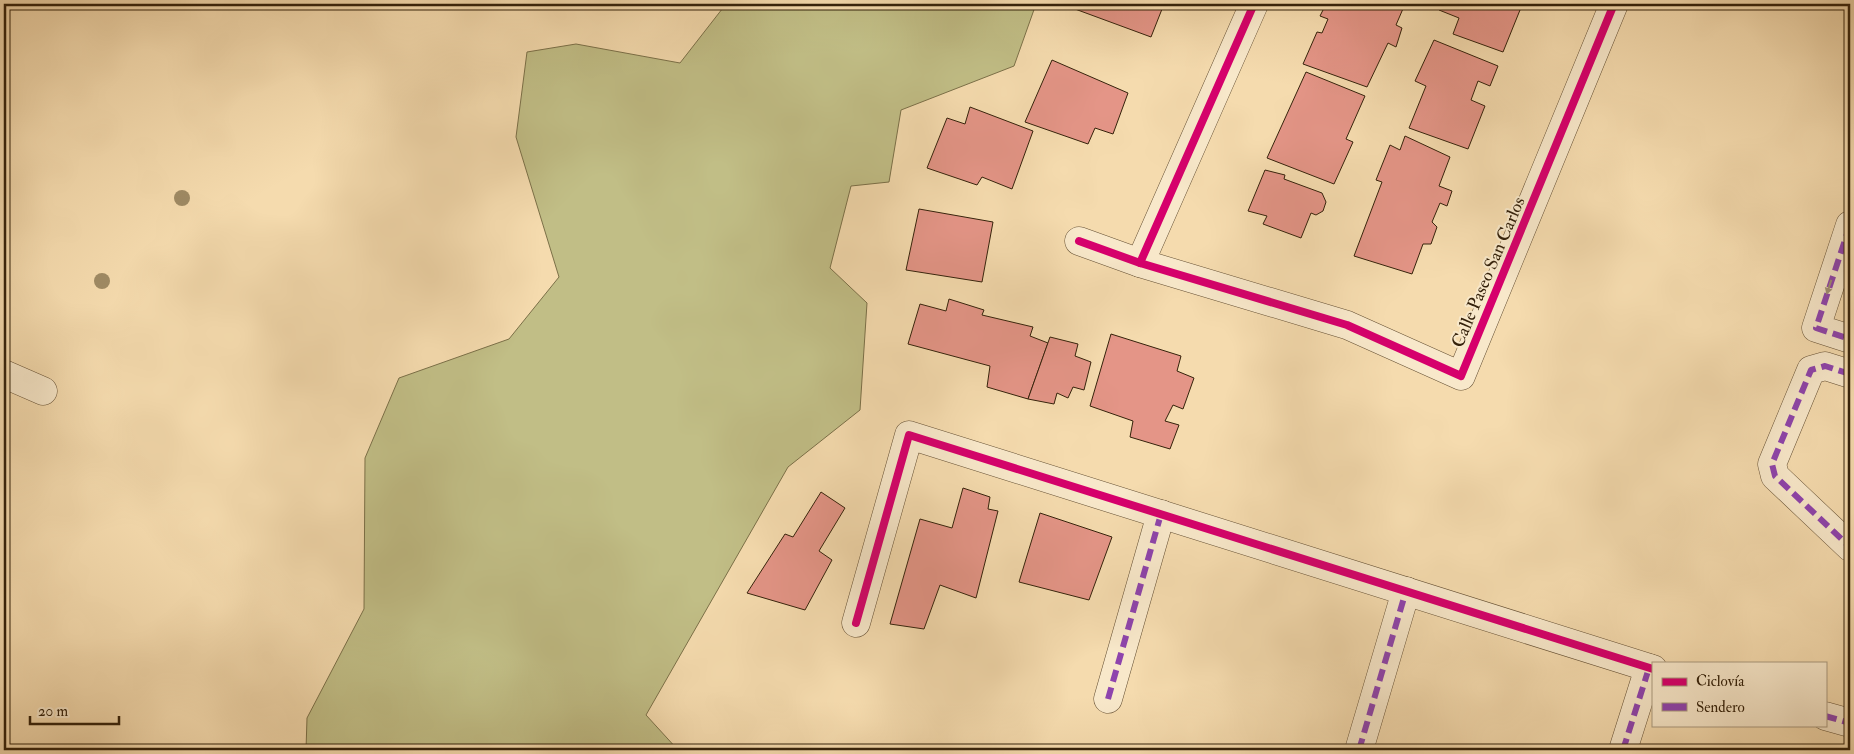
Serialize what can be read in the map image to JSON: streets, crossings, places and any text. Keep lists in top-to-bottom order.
{
  "streets": {
    "street": ["Calle Paseo San Carlos"]
  },
  "legend": ["Ciclovía", "Sendero"],
  "scale_bar": "20 m"
}
